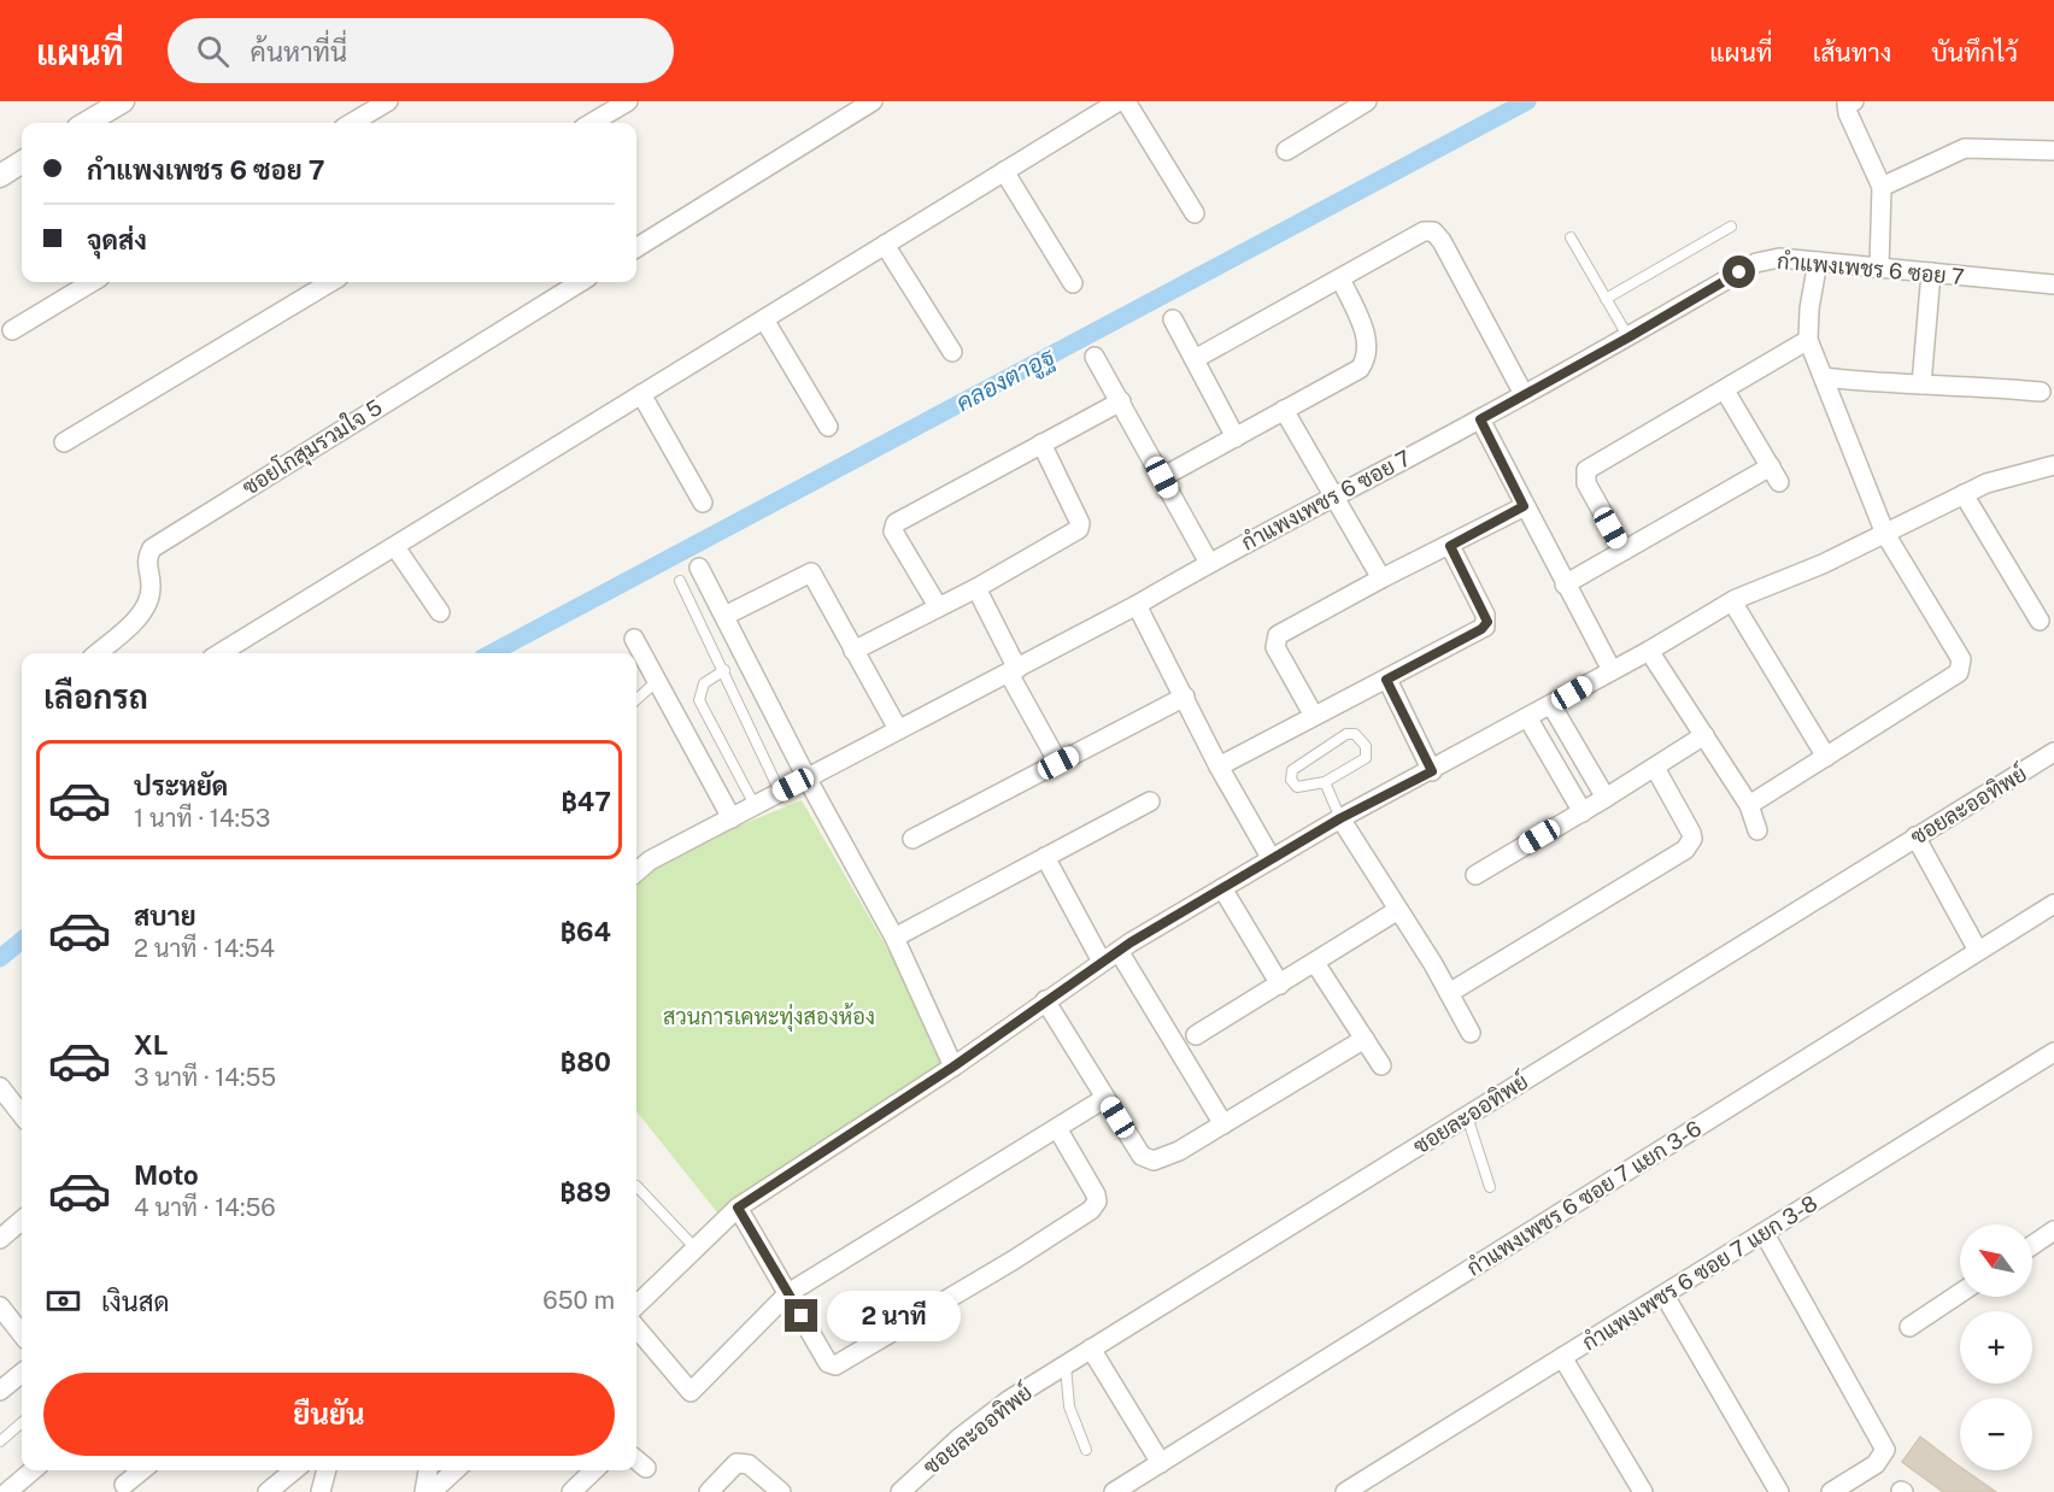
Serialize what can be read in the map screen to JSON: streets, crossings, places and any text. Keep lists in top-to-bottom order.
{
  "streets": {
    "street": [
      "กำแพงเพชร 6 ซอย 7",
      "ซอยโกสุมรวมใจ 5",
      "ซอยละออทิพย์",
      "กำแพงเพชร 6 ซอย 7 แยก 3-6",
      "กำแพงเพชร 6 ซอย 7 แยก 3-8"
    ]
  },
  "water": ["คลองตาอูฐ"],
  "parks": ["สวนการเคหะทุ่งสองห้อง"],
  "north": "top left",
  "page": {
    "header": "แผนที่",
    "search": "ค้นหาที่นี่",
    "nav": ["แผนที่", "เส้นทาง", "บันทึกไว้"],
    "banner": ["กำแพงเพชร 6 ซอย 7", "จุดส่ง"],
    "heading": "เลือกรถ",
    "list": [
      {
        "name": "ประหยัด",
        "note": "1 นาที · 14:53",
        "value": "฿47"
      },
      {
        "name": "สบาย",
        "note": "2 นาที · 14:54",
        "value": "฿64"
      },
      {
        "name": "XL",
        "note": "3 นาที · 14:55",
        "value": "฿80"
      },
      {
        "name": "Moto",
        "note": "4 นาที · 14:56",
        "value": "฿89"
      }
    ],
    "map_buttons": ["+", "−"],
    "pay": ["เงินสด", "650 m"],
    "bubble": "2 นาที",
    "buttons": "ยืนยัน"
  }
}
